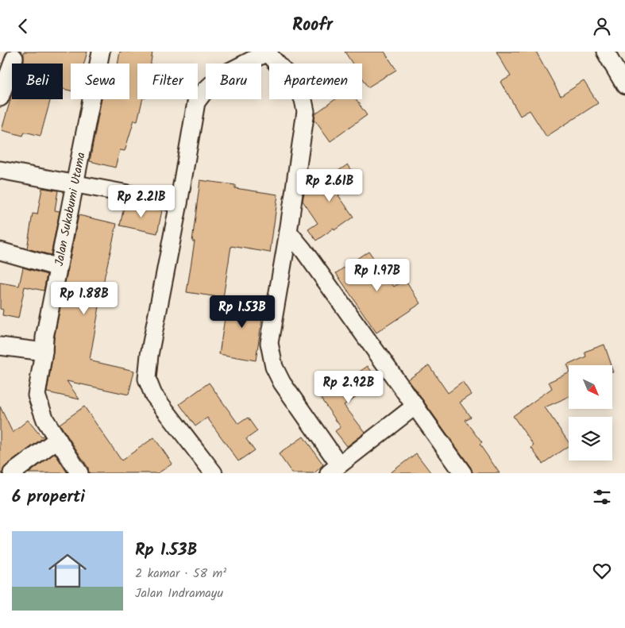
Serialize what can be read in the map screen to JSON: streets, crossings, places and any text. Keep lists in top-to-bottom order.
{
  "streets": {
    "street": ["Jalan Sukabumi Utama"]
  },
  "north": "bottom right",
  "page": {
    "header": "Roofr",
    "chip": [
      "Beli",
      "Sewa",
      "Filter",
      "Baru",
      "Apartemen"
    ],
    "price": [
      "Rp 2.61B",
      "Rp 2.21B",
      "Rp 1.97B",
      "Rp 1.88B",
      "Rp 1.53B",
      "Rp 2.92B"
    ],
    "heading": "6 properti",
    "list": [
      {
        "name": "Rp 1.53B",
        "note": "2 kamar · 58 m² · Jalan Indramayu"
      }
    ]
  }
}
